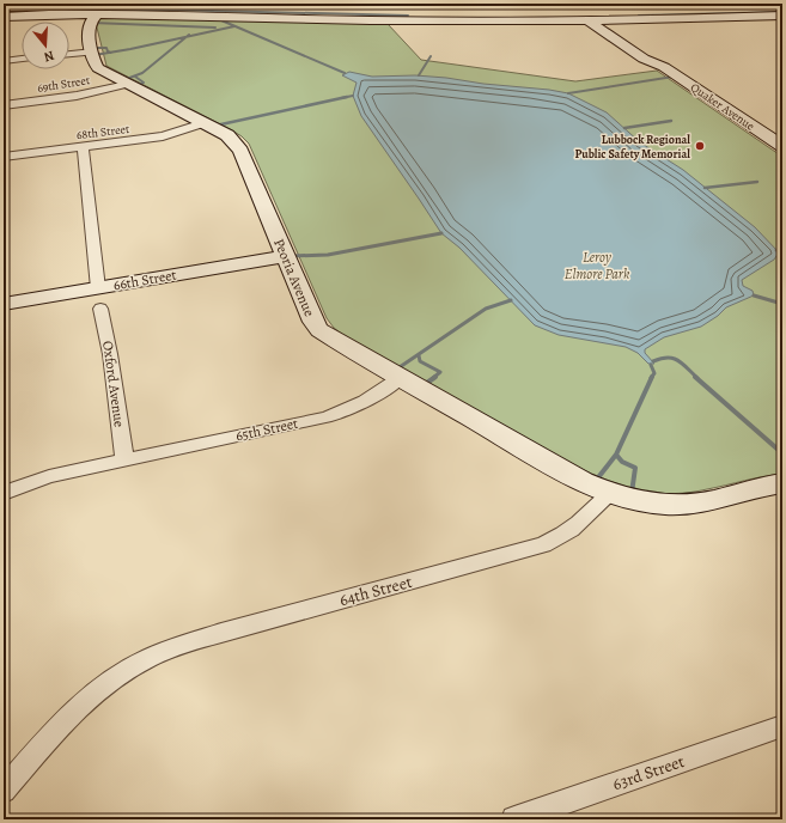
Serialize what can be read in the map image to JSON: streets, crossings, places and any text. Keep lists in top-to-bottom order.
{
  "streets": {
    "main road": ["Quaker Avenue", "Peoria Avenue", "66th Street"],
    "street": [
      "69th Street",
      "68th Street",
      "Oxford Avenue",
      "65th Street",
      "64th Street",
      "63rd Street"
    ]
  },
  "crossings": [
    ["69th Street", "Peoria Avenue"],
    ["68th Street", "Peoria Avenue"],
    ["Peoria Avenue", "66th Street"],
    ["Peoria Avenue", "65th Street"],
    ["Peoria Avenue", "64th Street"],
    ["Oxford Avenue", "65th Street"]
  ],
  "parks": ["Leroy Elmore Park"],
  "places": ["Lubbock Regional Public Safety Memorial"],
  "north": "bottom"
}
